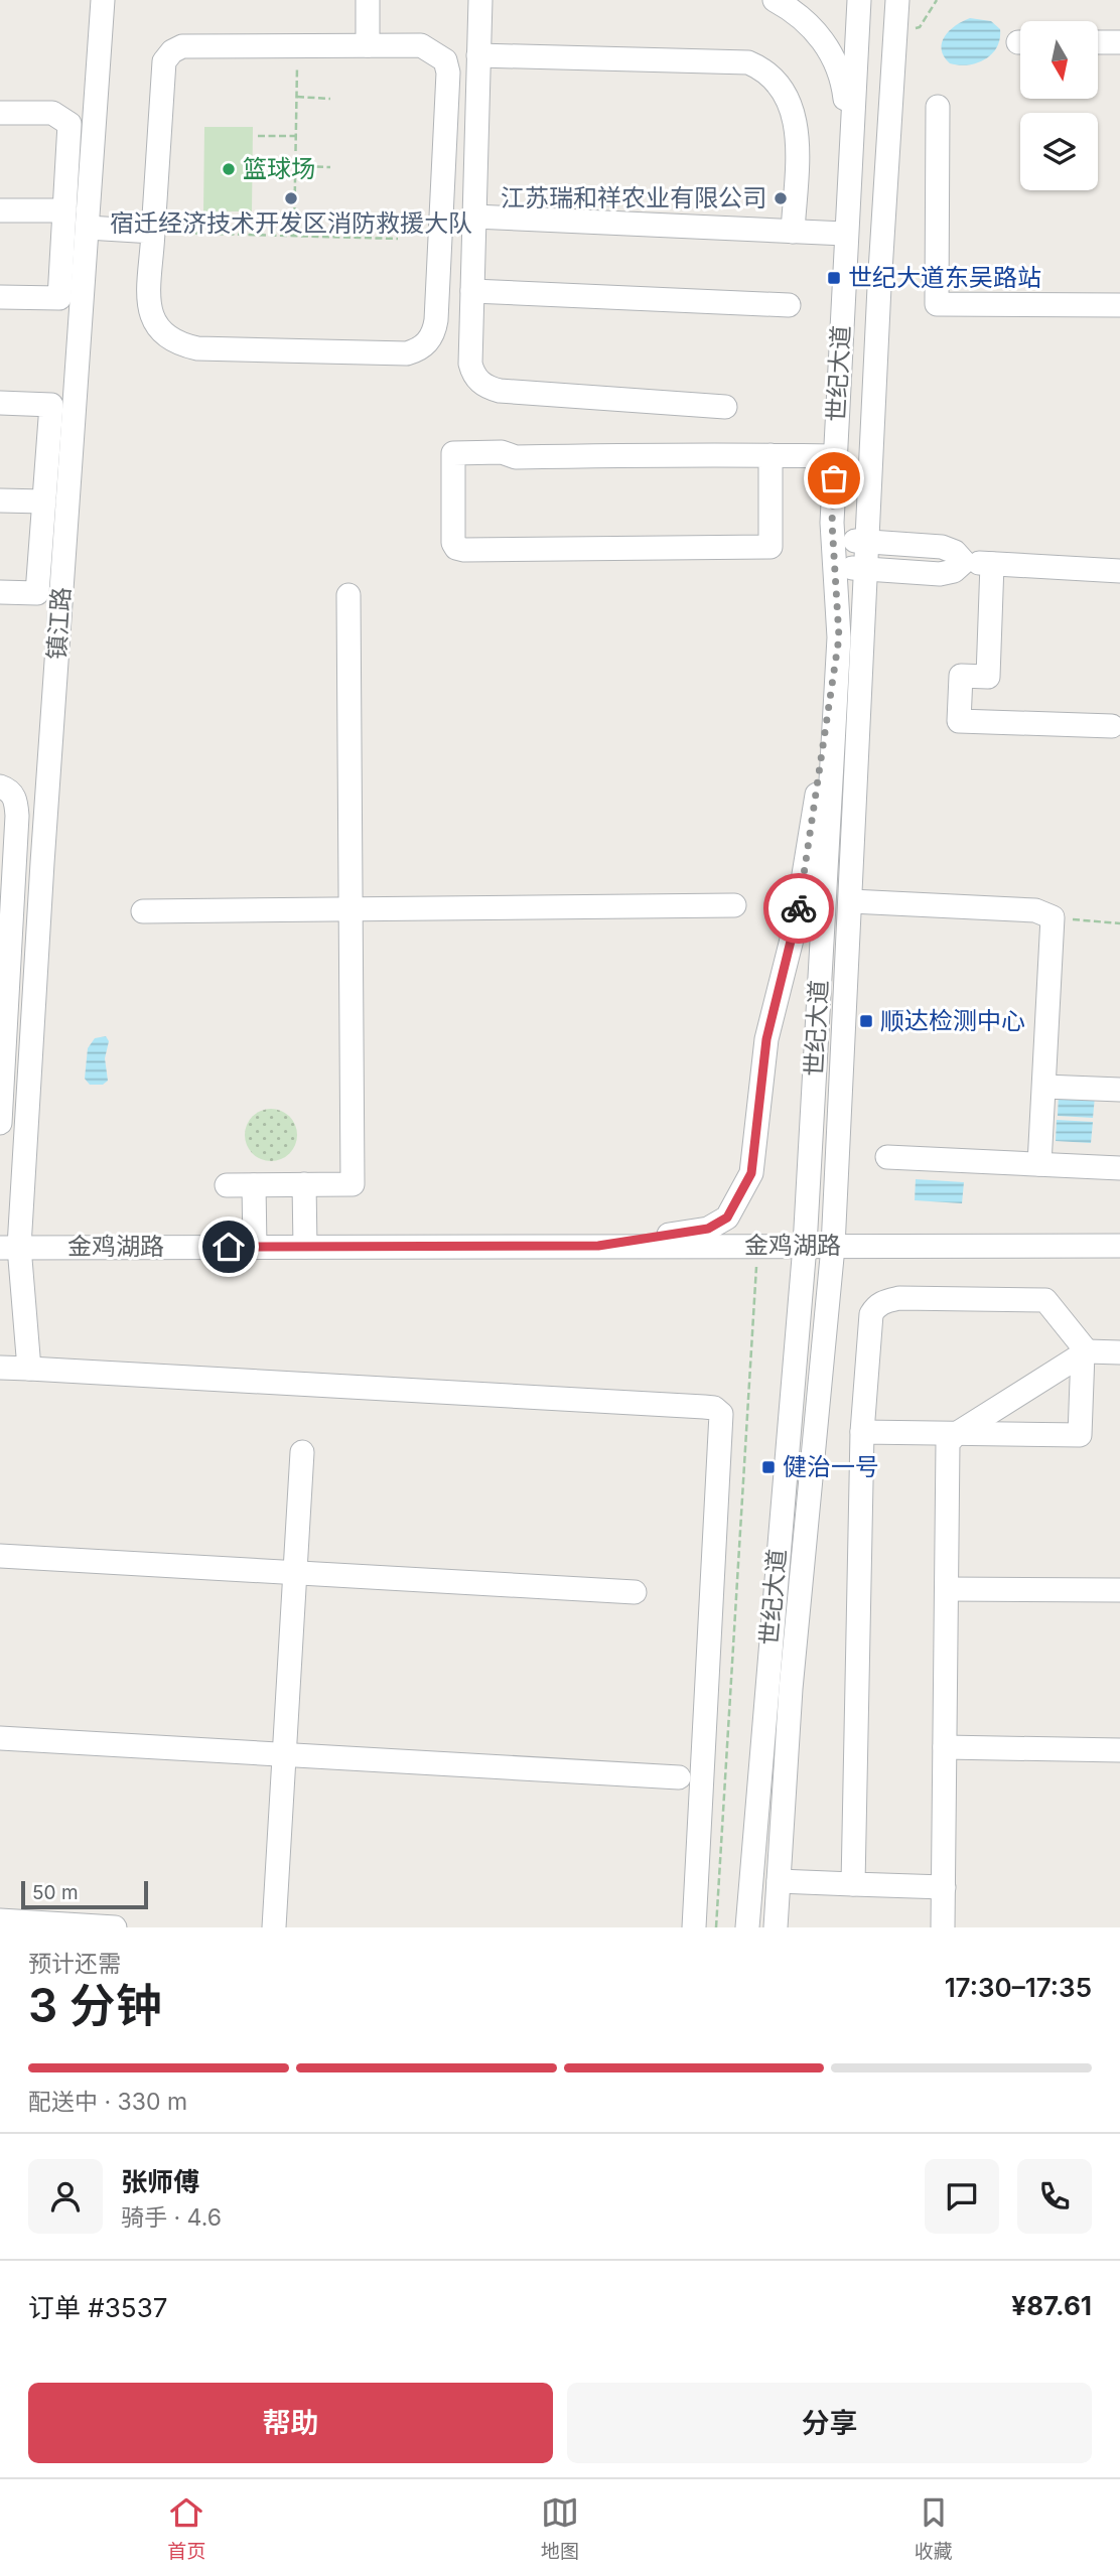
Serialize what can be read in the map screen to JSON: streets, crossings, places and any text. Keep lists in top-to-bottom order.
{
  "streets": {
    "street": ["世纪大道", "镇江路", "金鸡湖路"]
  },
  "crossings": [
    ["世纪大道", "金鸡湖路"],
    ["镇江路", "金鸡湖路"]
  ],
  "places": {
    "other": ["篮球场", "宿迁经济技术开发区消防救援大队", "江苏瑞和祥农业有限公司"],
    "transit": ["世纪大道东吴路站", "顺达检测中心", "健治一号"]
  },
  "scale_bar": "50 m",
  "north": "bottom",
  "page": {
    "scale": "50 m",
    "heading": ["3 分钟", "预计还需", "17:30–17:35"],
    "panel": [
      "张师傅",
      "骑手 · 4.6",
      "订单 #3537",
      "¥87.61"
    ],
    "bar": "配送中 · 330 m",
    "buttons": ["帮助", "分享"],
    "tabs": ["首页", "地图", "收藏"]
  }
}
